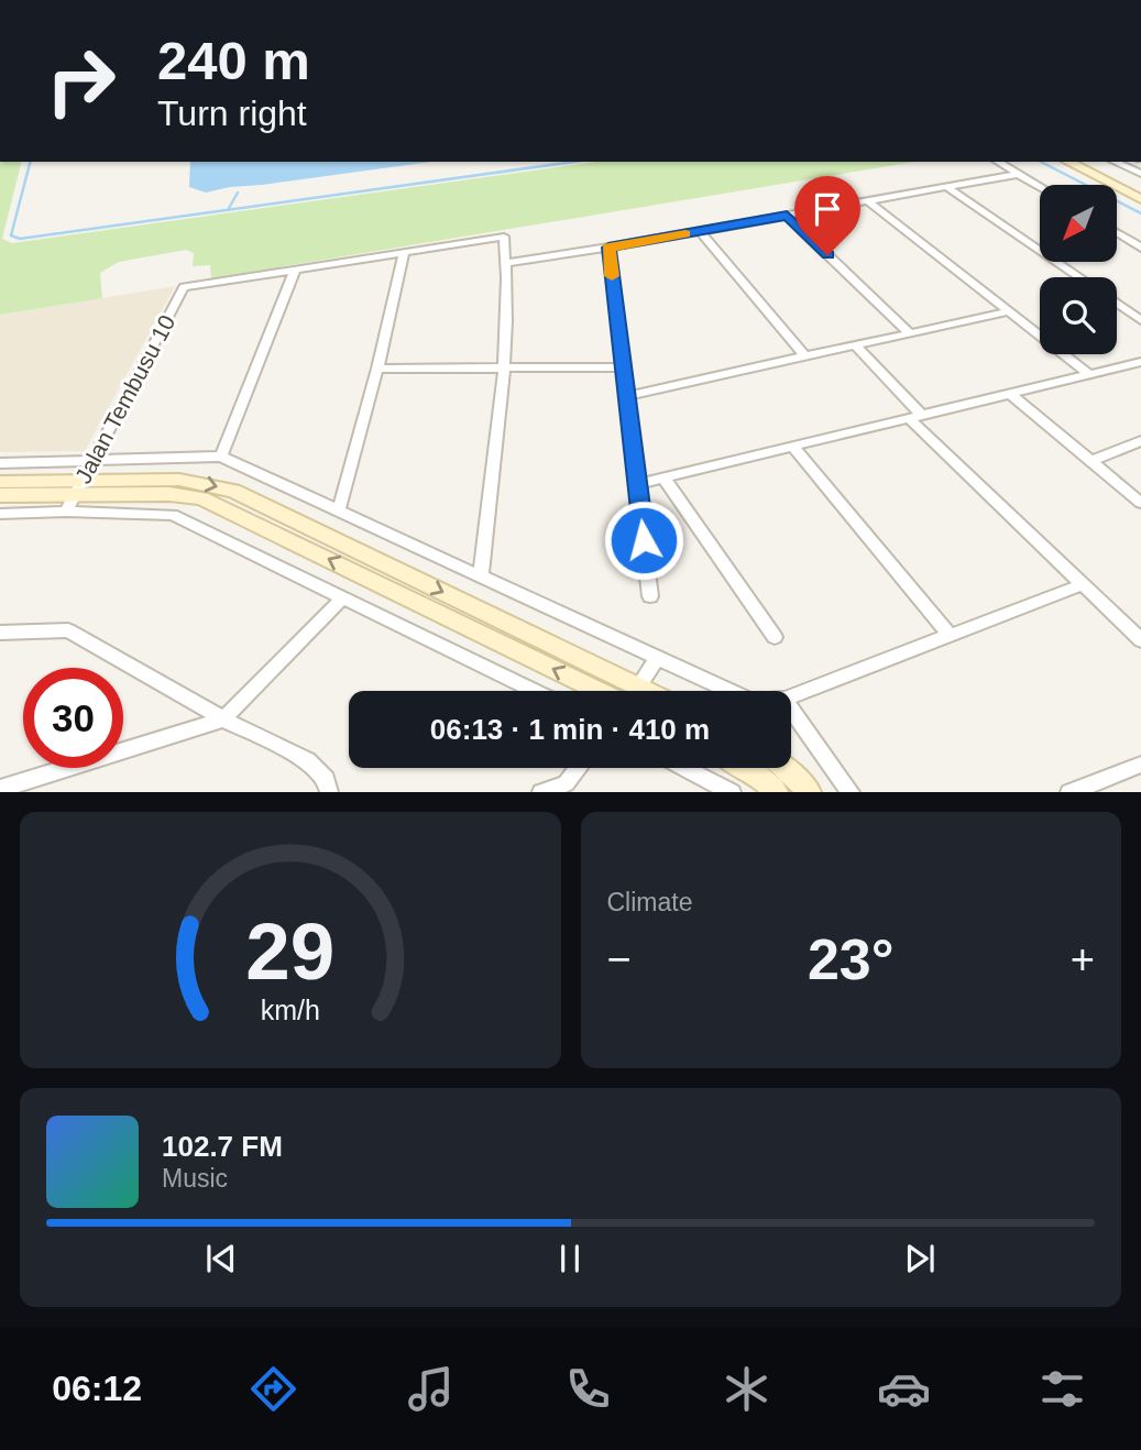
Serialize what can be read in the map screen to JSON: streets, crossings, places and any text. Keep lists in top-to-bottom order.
{
  "streets": {
    "street": ["Jalan Tembusu 10"]
  },
  "north": "bottom left",
  "page": {
    "turn": ["240 m", "Turn right"],
    "limit": "30",
    "trip": "06:13 · 1 min · 410 m",
    "tile": "Climate",
    "heat": ["−", "23°", "+"],
    "song": ["102.7 FM", "Music"],
    "tabs": "06:12",
    "gauge": ["29", "km/h"]
  }
}
